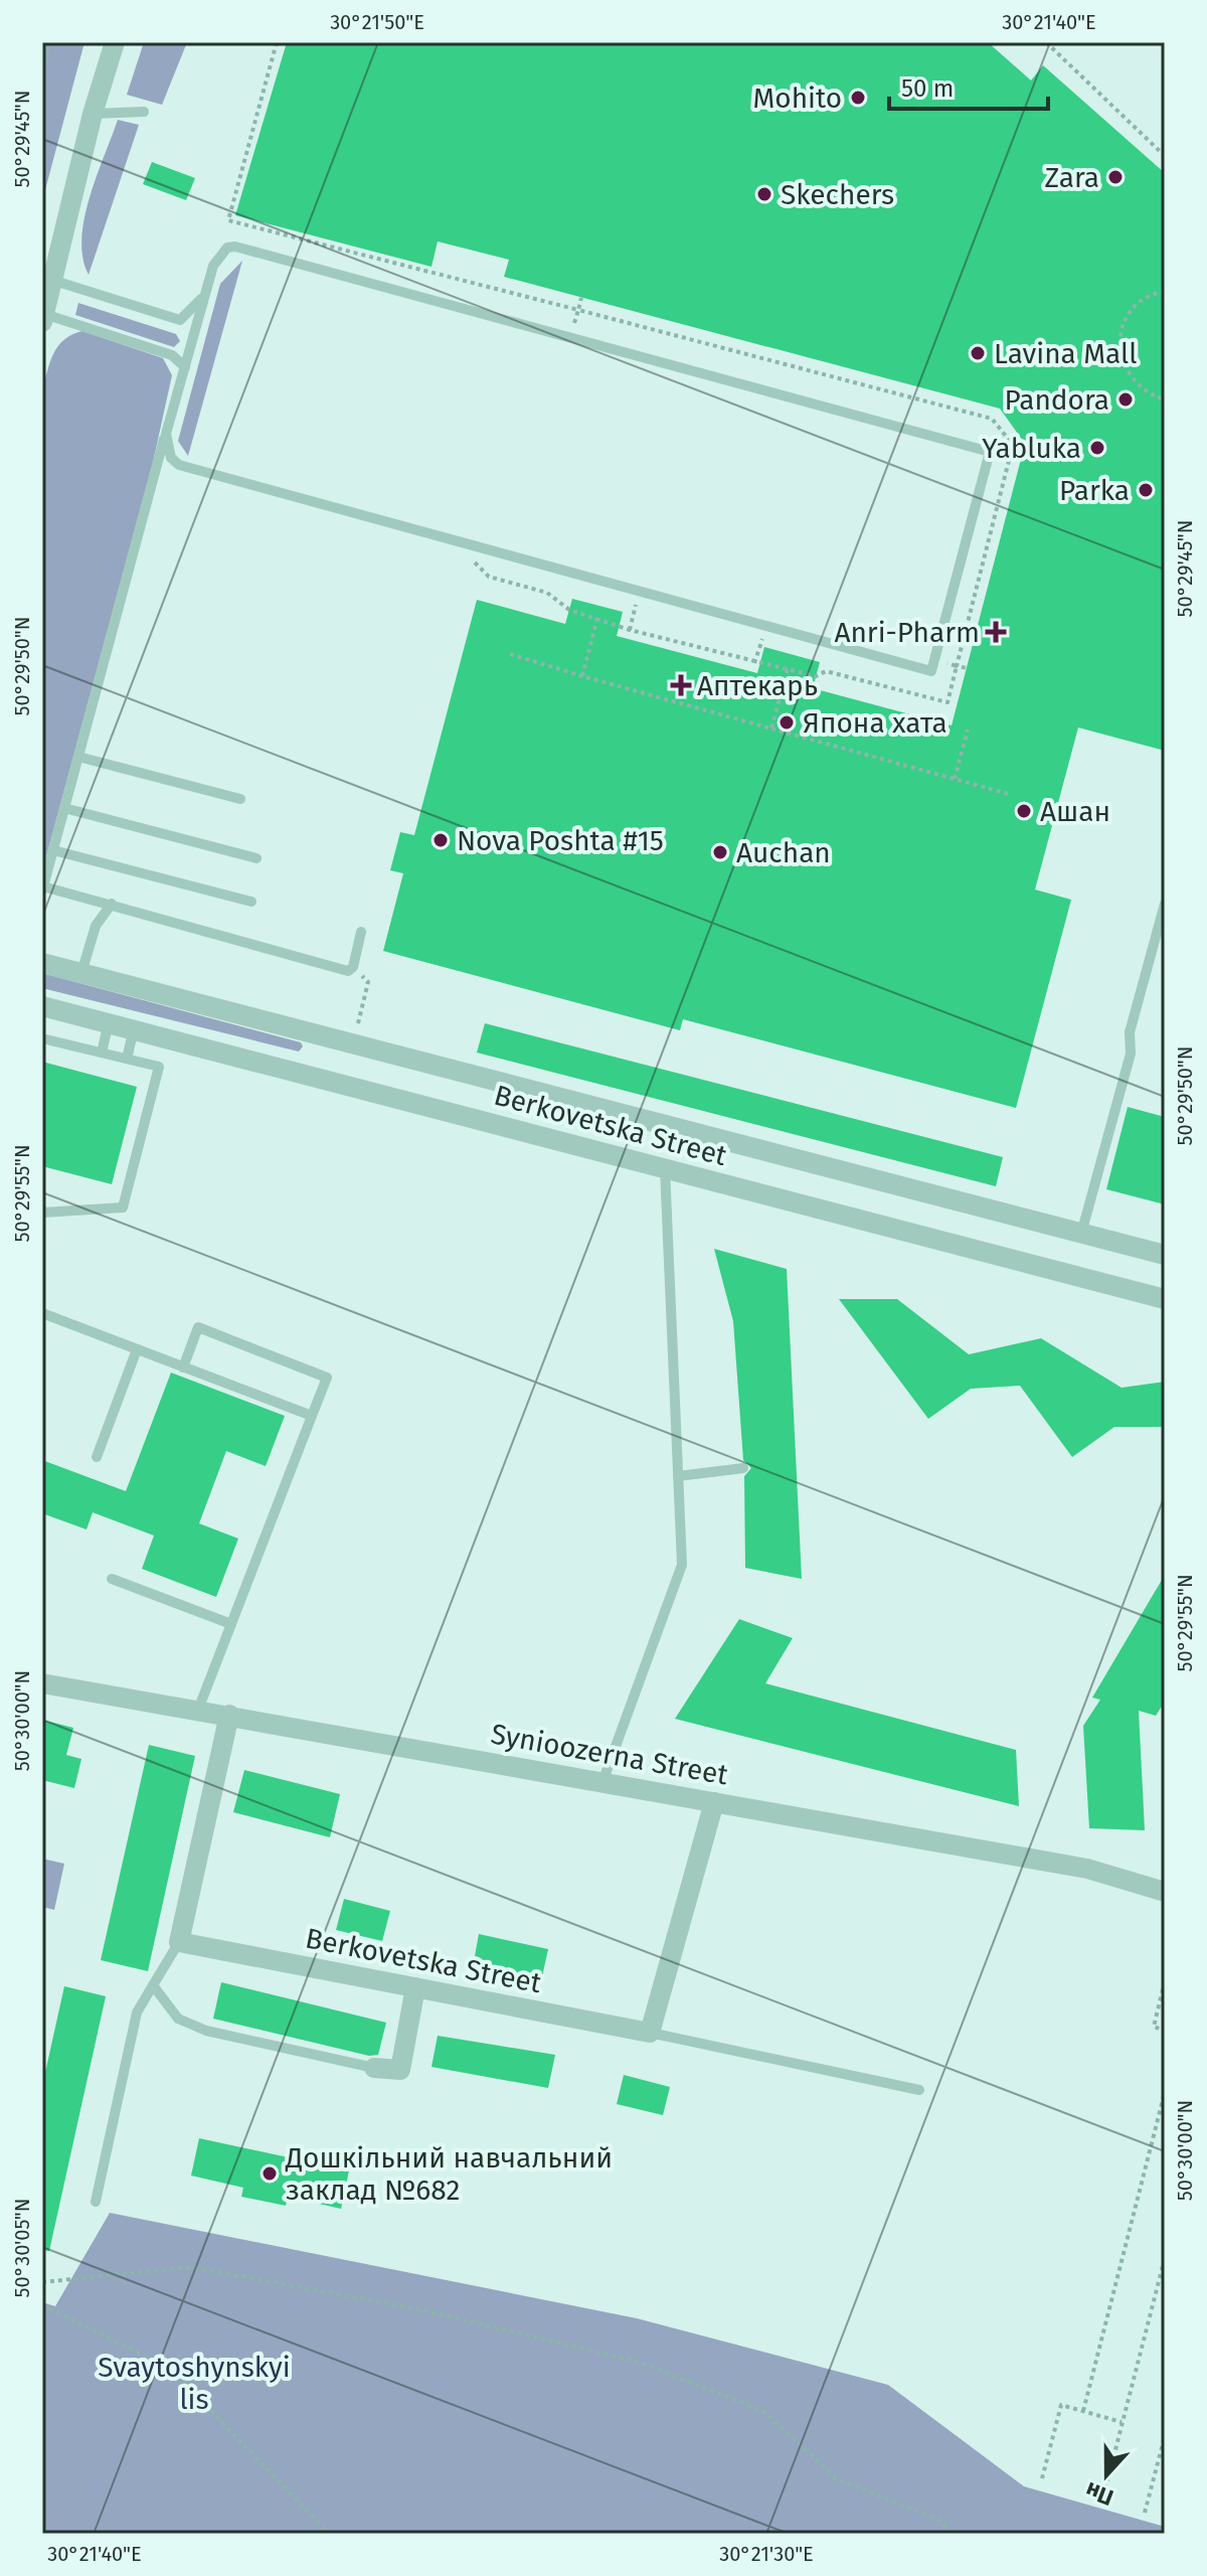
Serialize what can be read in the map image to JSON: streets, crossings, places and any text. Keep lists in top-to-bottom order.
{
  "streets": {
    "street": ["Berkovetska Street", "Synioozerna Street"]
  },
  "parks": ["Svaytoshynskyi lis"],
  "places": {
    "other": [
      "Mohito",
      "Zara",
      "Skechers",
      "Lavina Mall",
      "Pandora",
      "Yabluka",
      "Parka",
      "Япона хата",
      "Ашан",
      "Nova Poshta #15",
      "Auchan",
      "Дошкільний навчальний заклад №682"
    ],
    "health": ["Anri-Pharm", "Аптекарь"]
  },
  "scale_bar": "50 m",
  "north": "bottom",
  "coordinates": [
    "30°21'50\"E",
    "30°21'40\"E",
    "50°29'45\"N",
    "50°29'50\"N",
    "50°29'55\"N",
    "50°30'00\"N",
    "50°30'05\"N",
    "30°21'30\"E"
  ]
}
